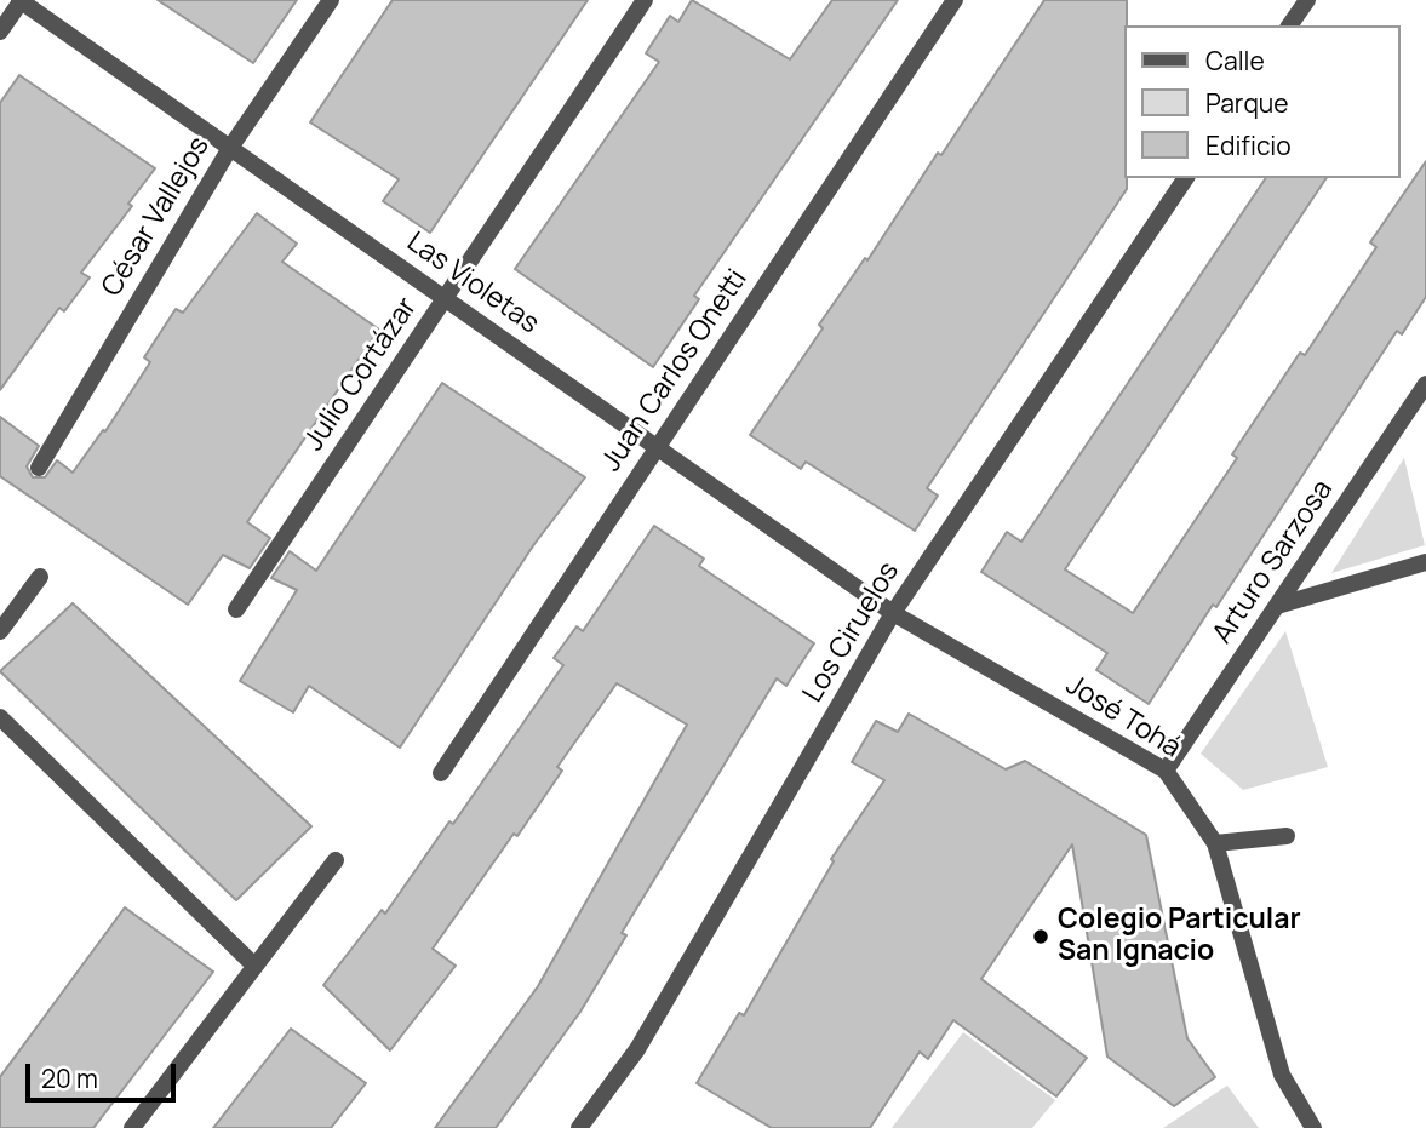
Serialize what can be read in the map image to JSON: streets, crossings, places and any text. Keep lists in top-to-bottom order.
{
  "streets": {
    "street": [
      "César Vallejos",
      "Las Violetas",
      "Juan Carlos Onetti",
      "Julio Cortázar",
      "Arturo Sarzosa",
      "Los Ciruelos",
      "José Tohá"
    ]
  },
  "crossings": [
    ["César Vallejos", "Las Violetas"],
    ["Las Violetas", "Juan Carlos Onetti"],
    ["Las Violetas", "Julio Cortázar"],
    ["Las Violetas", "Los Ciruelos"],
    ["Las Violetas", "José Tohá"],
    ["Arturo Sarzosa", "José Tohá"],
    ["Los Ciruelos", "José Tohá"]
  ],
  "places": ["Colegio Particular San Ignacio"],
  "legend": ["Calle", "Parque", "Edificio"],
  "scale_bar": "20 m"
}
